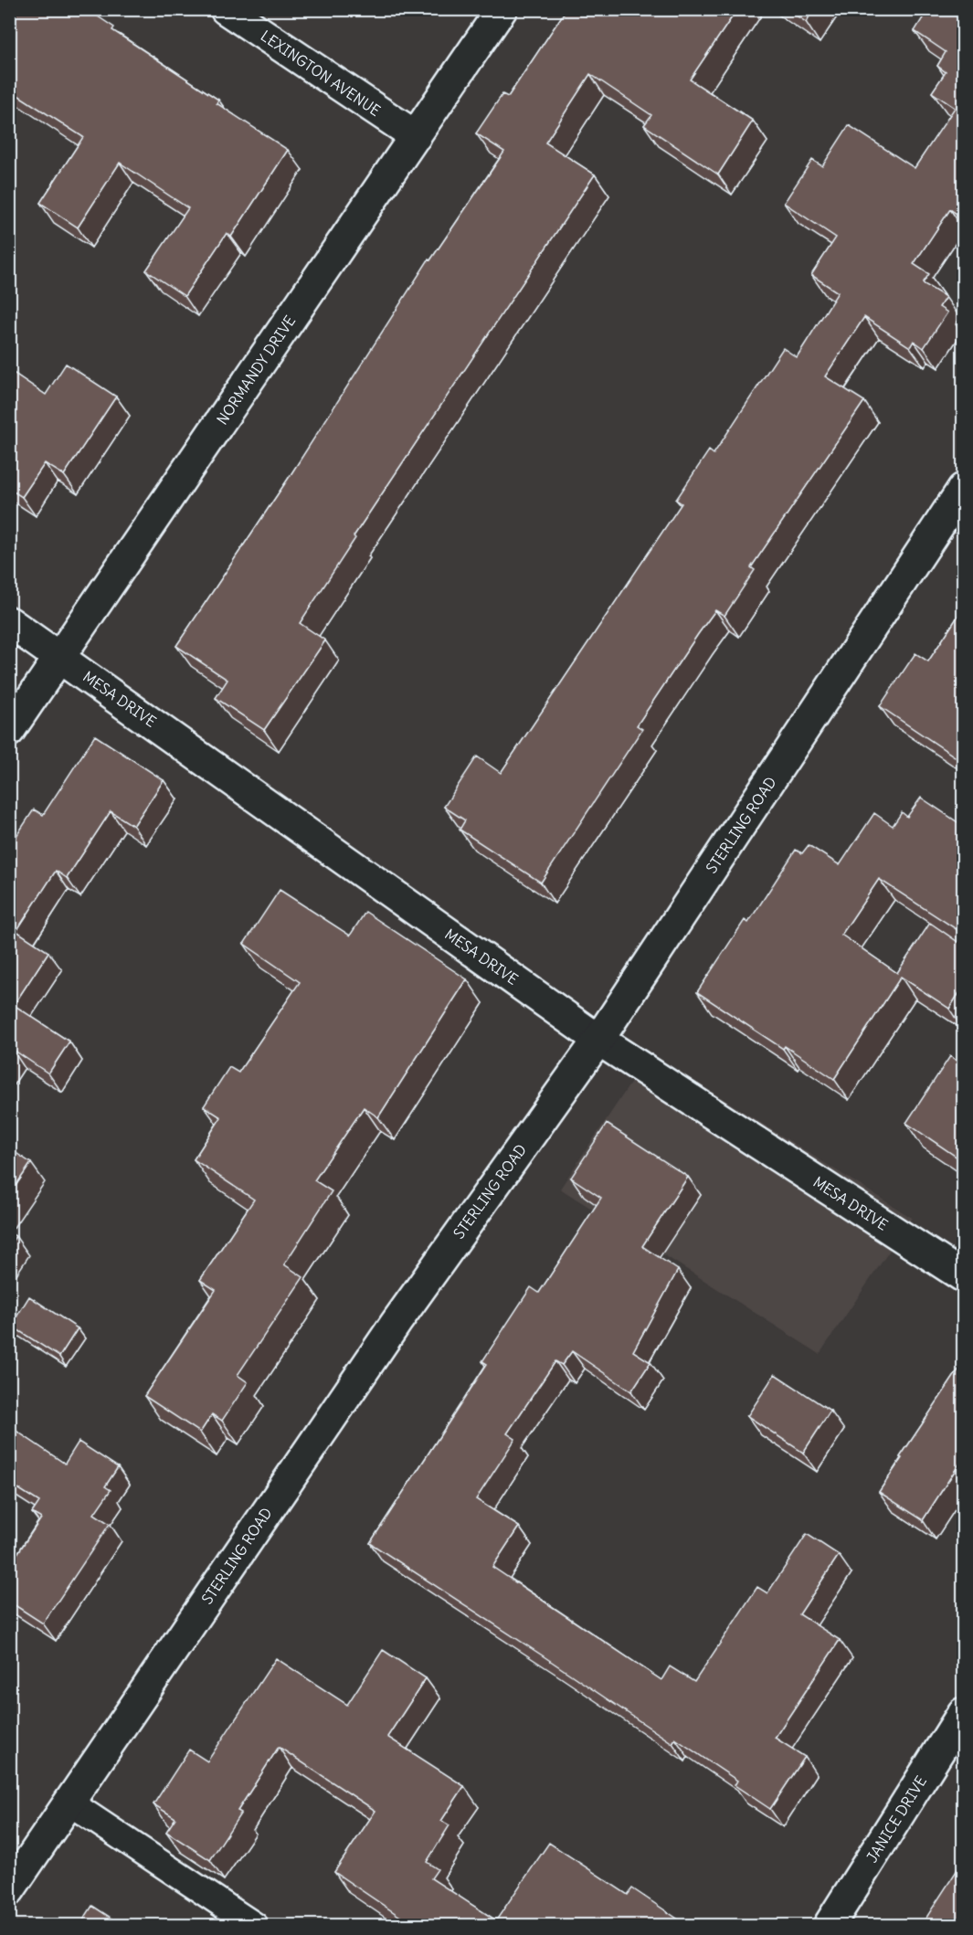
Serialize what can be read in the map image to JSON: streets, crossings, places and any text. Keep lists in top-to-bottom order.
{
  "streets": {
    "street": [
      "LEXINGTON AVENUE",
      "NORMANDY DRIVE",
      "MESA DRIVE",
      "STERLING ROAD",
      "JANICE DRIVE"
    ]
  },
  "crossings": [
    ["LEXINGTON AVENUE", "NORMANDY DRIVE"],
    ["NORMANDY DRIVE", "MESA DRIVE"],
    ["MESA DRIVE", "STERLING ROAD"]
  ]
}
